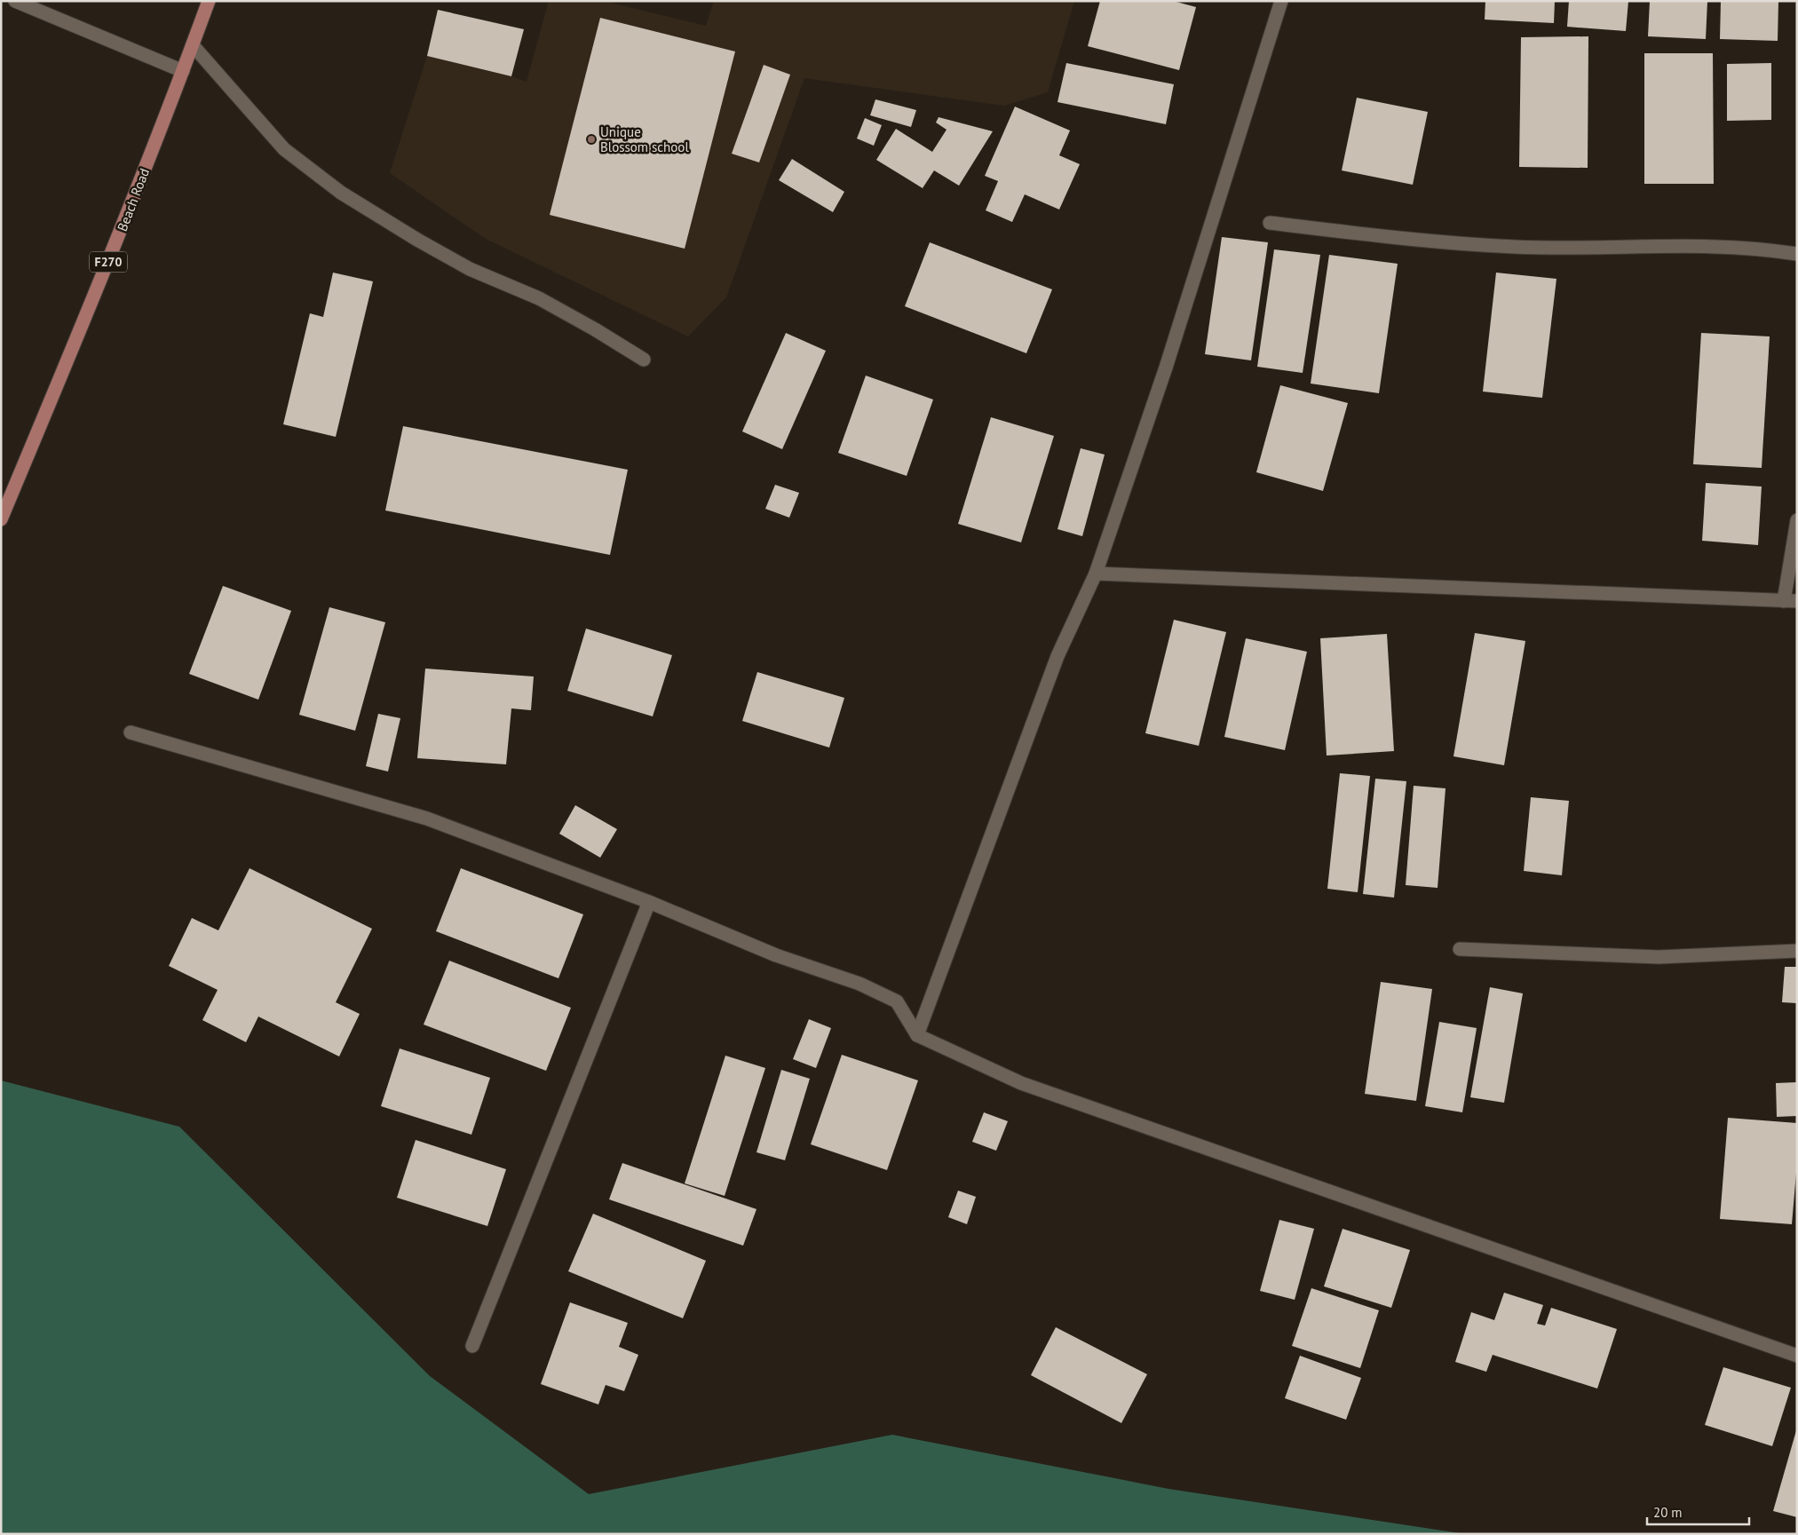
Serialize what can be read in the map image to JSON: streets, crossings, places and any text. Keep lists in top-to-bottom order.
{
  "streets": {
    "main road": ["Beach Road", "F270"]
  },
  "places": ["Unique Blossom school"],
  "scale_bar": "20 m"
}
